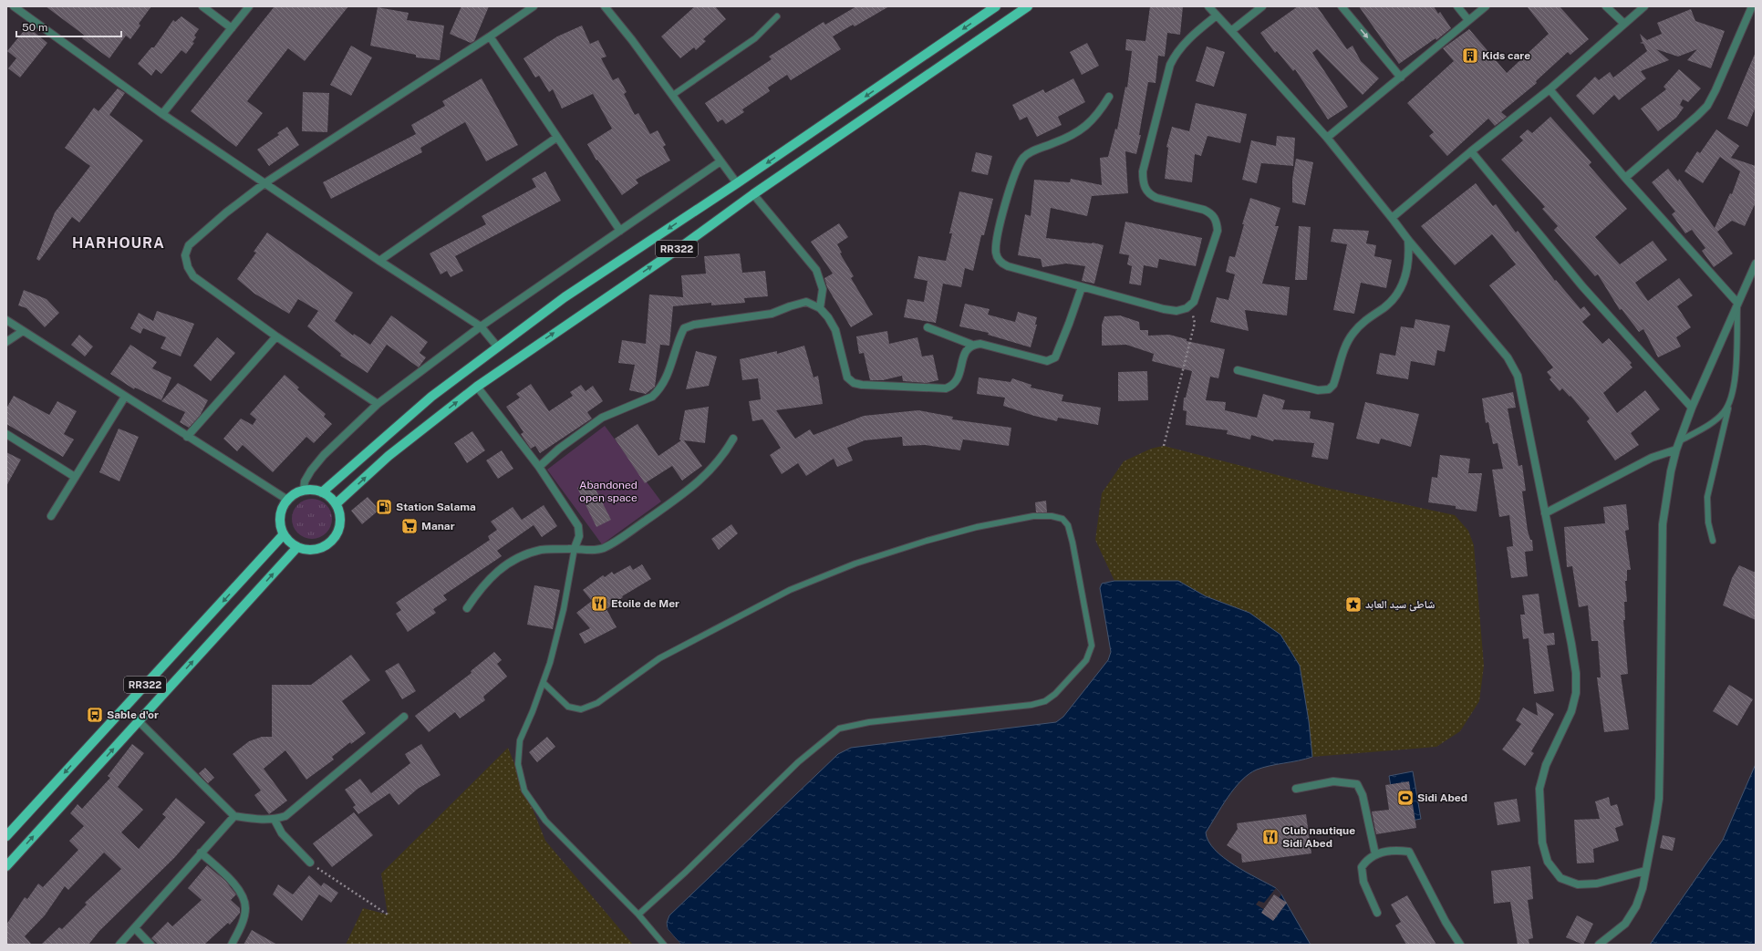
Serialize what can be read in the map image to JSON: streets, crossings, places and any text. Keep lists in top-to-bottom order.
{
  "streets": {
    "main road": ["RR322"]
  },
  "districts": ["HARHOURA"],
  "parks": ["Abandoned open space"],
  "places": {
    "building": ["Kids care"],
    "fuel station": ["Station Salama"],
    "supermarket": ["Manar"],
    "restaurant": ["Etoile de Mer", "Club nautique Sidi Abed"],
    "place": ["شاطئ سيد العابد"],
    "bus stop": ["Sable d'or"],
    "sports": ["Sidi Abed"]
  },
  "scale_bar": "50 m"
}
